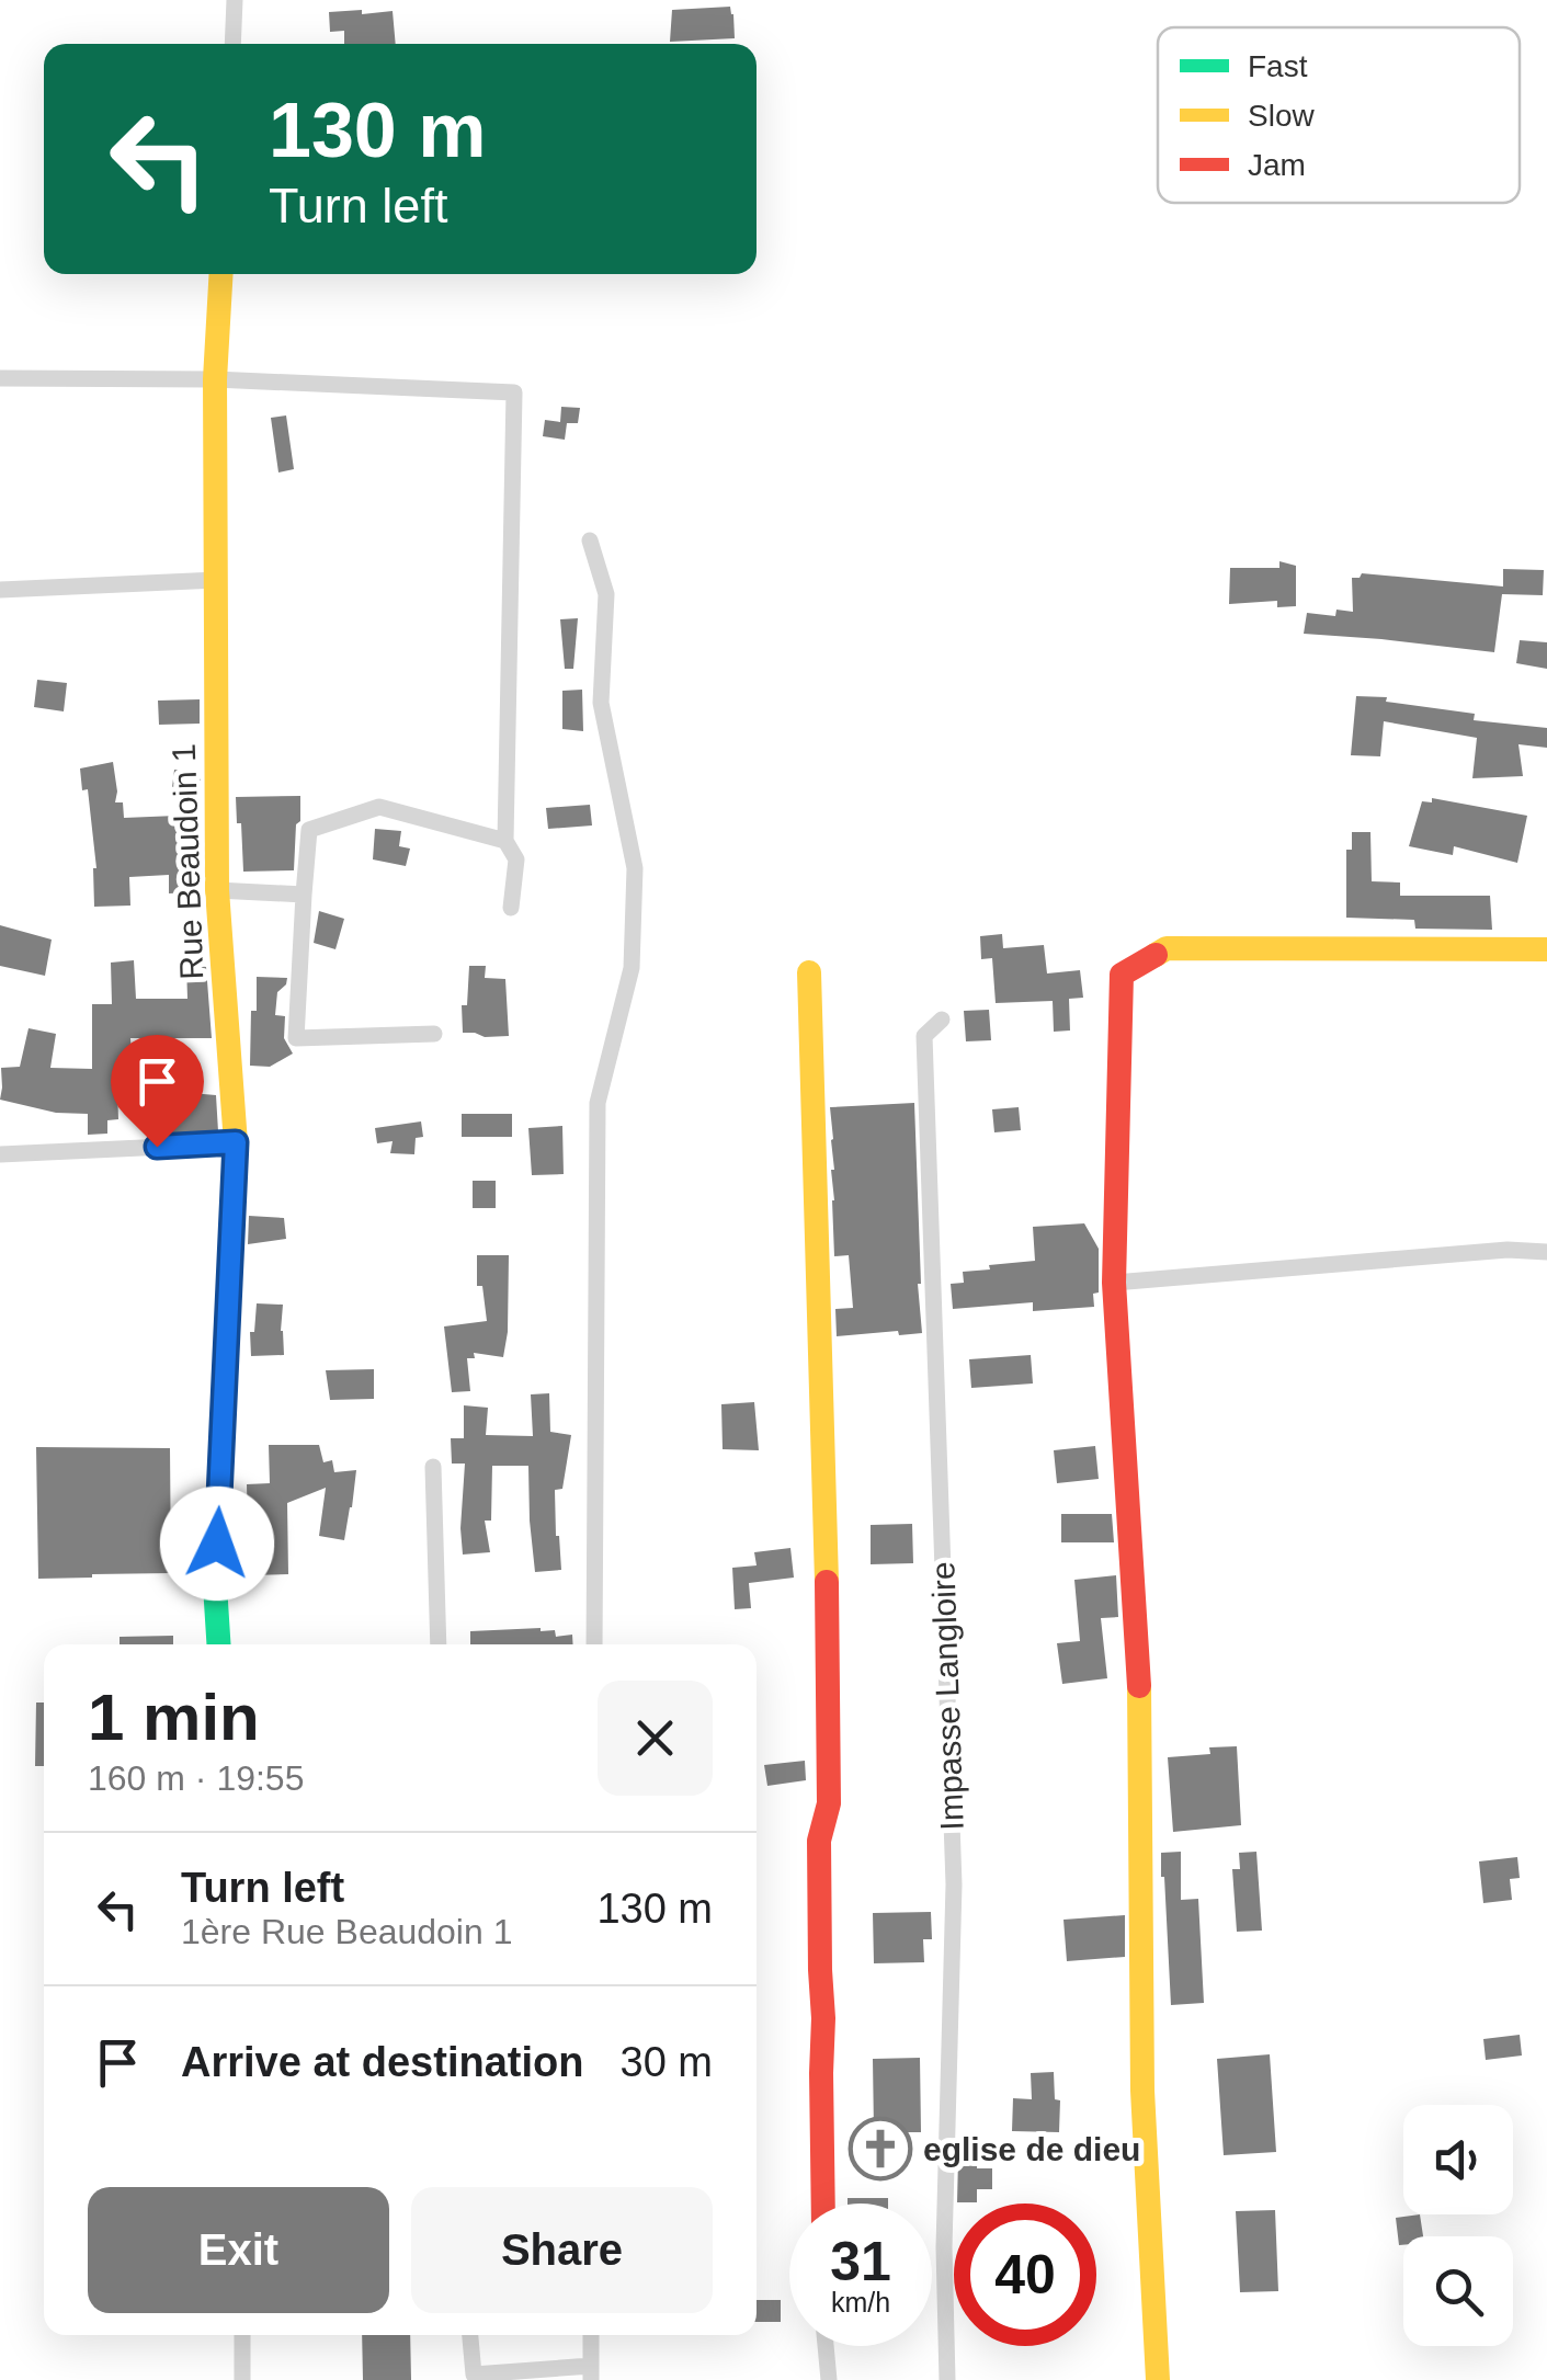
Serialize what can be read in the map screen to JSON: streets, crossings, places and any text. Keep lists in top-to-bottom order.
{
  "streets": {
    "street": ["Rue Beaudoin 1", "Impasse Langloire"]
  },
  "places": {
    "church": ["eglise de dieu"]
  },
  "legend": ["Fast", "Slow", "Jam"],
  "page": {
    "turn": ["130 m", "Turn left"],
    "heading": ["1 min", "160 m · 19:55"],
    "list": [
      {
        "name": "Turn left",
        "note": "1ère Rue Beaudoin 1",
        "value": "130 m"
      },
      {
        "name": "Arrive at destination",
        "value": "30 m"
      }
    ],
    "buttons": ["Exit", "Share"],
    "speed": "31 km/h",
    "limit": "40"
  }
}
